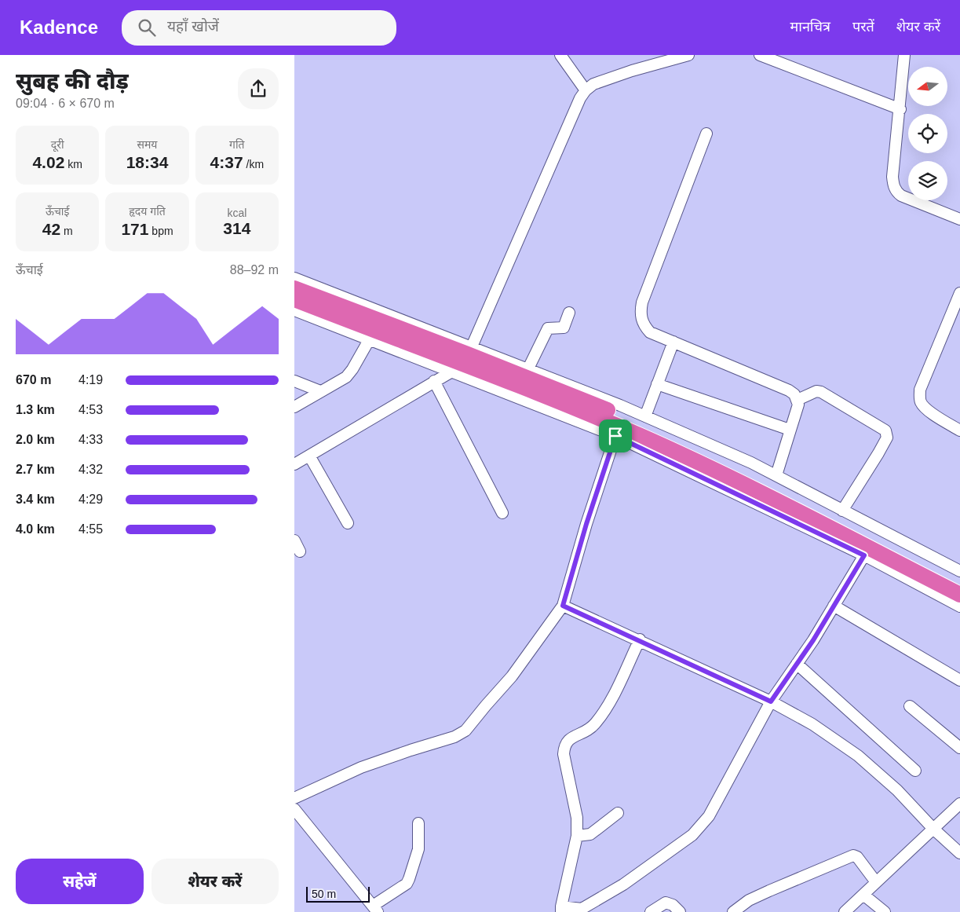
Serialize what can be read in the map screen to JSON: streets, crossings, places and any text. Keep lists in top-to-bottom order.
{
  "scale_bar": "50 m",
  "north": "left",
  "page": {
    "header": "Kadence",
    "search": "यहाँ खोजें",
    "nav": ["मानचित्र", "परतें", "शेयर करें"],
    "heading": ["सुबह की दौड़", "09:04 · 6 × 670 m"],
    "stats": [
      ["दूरी", "4.02 km"],
      ["समय", "18:34"],
      ["गति", "4:37 /km"],
      ["ऊँचाई", "42 m"],
      ["हृदय गति", "171 bpm"],
      ["kcal", "314"]
    ],
    "chart": ["ऊँचाई", "88–92 m"],
    "list": [
      {
        "name": "670 m",
        "note": "4:19"
      },
      {
        "name": "1.3 km",
        "note": "4:53"
      },
      {
        "name": "2.0 km",
        "note": "4:33"
      },
      {
        "name": "2.7 km",
        "note": "4:32"
      },
      {
        "name": "3.4 km",
        "note": "4:29"
      },
      {
        "name": "4.0 km",
        "note": "4:55"
      }
    ],
    "buttons": ["सहेजें", "शेयर करें"],
    "scale": "50 m"
  }
}
